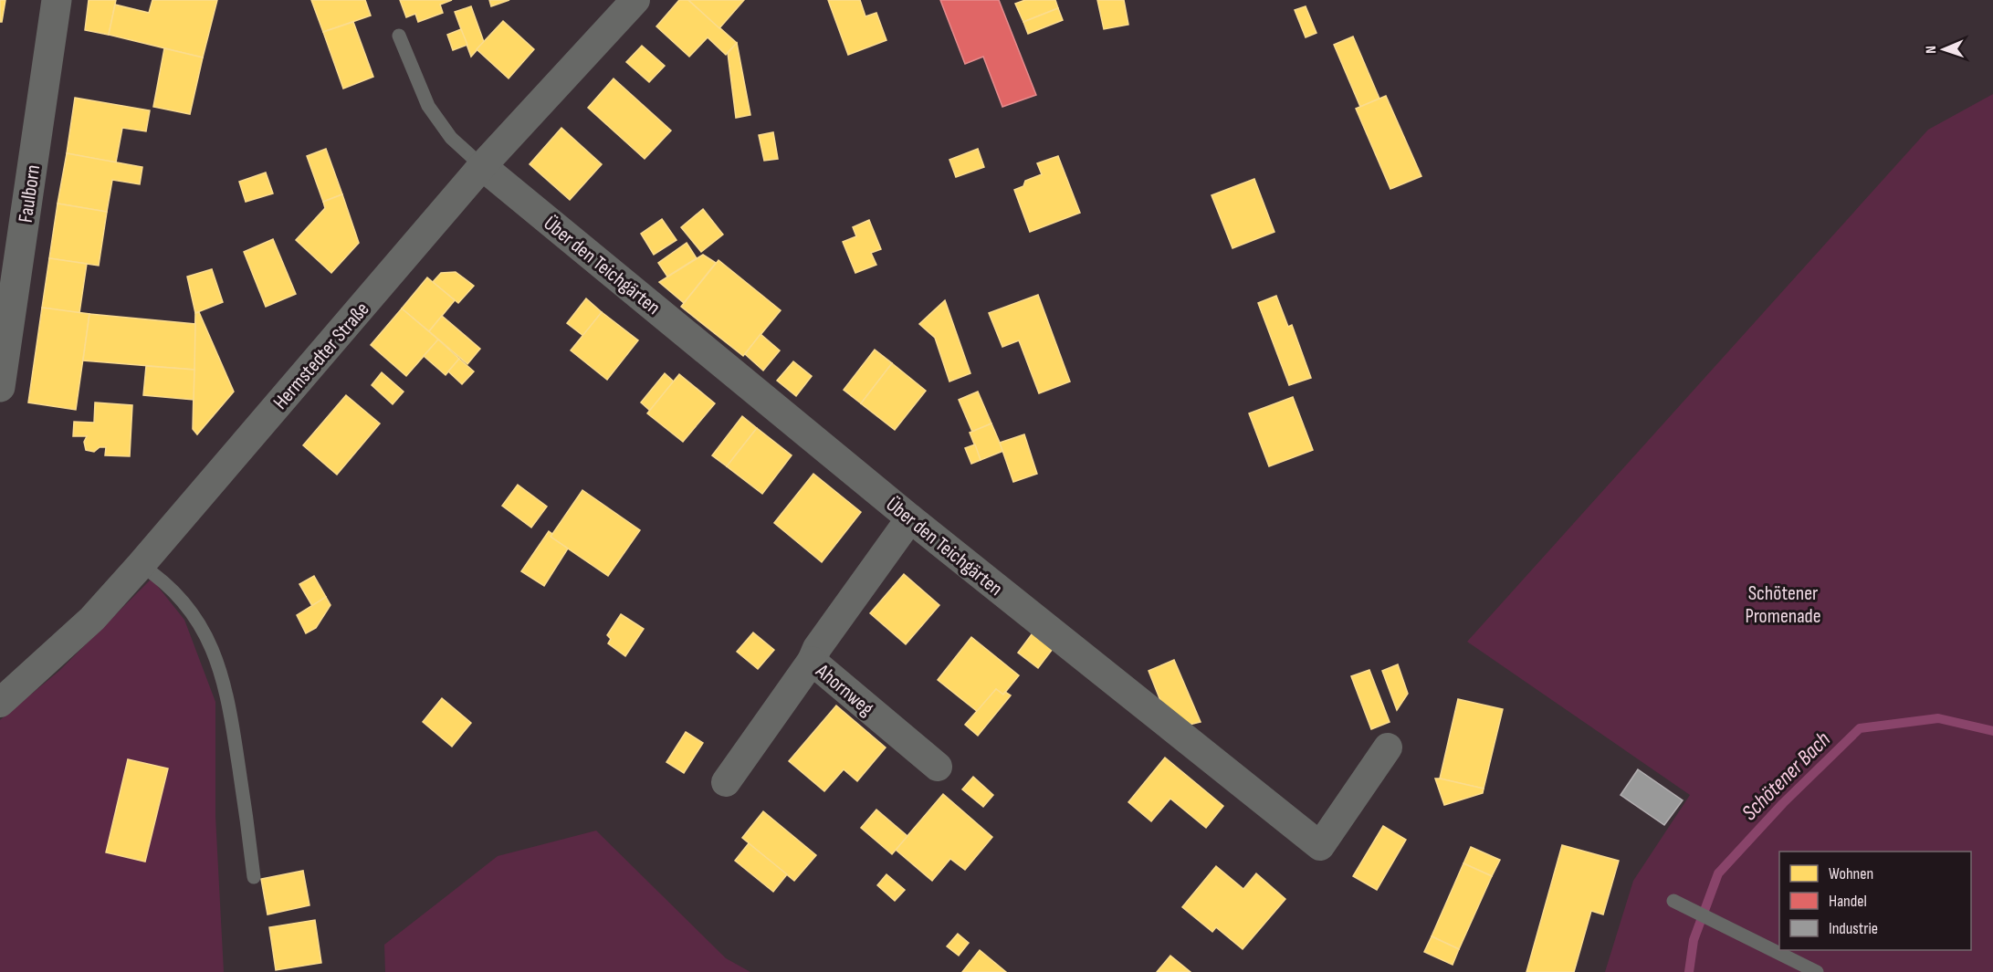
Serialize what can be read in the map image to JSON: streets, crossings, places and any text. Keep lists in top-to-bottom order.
{
  "streets": {
    "street": [
      "Faulborn",
      "Über den Teichgärten",
      "Hermstedter Straße",
      "Ahornweg"
    ]
  },
  "crossings": [
    ["Über den Teichgärten", "Hermstedter Straße"],
    ["Über den Teichgärten", "Ahornweg"]
  ],
  "water": ["Schötener Bach"],
  "parks": ["Schötener Promenade"],
  "legend": ["Wohnen", "Handel", "Industrie"],
  "north": "left"
}
